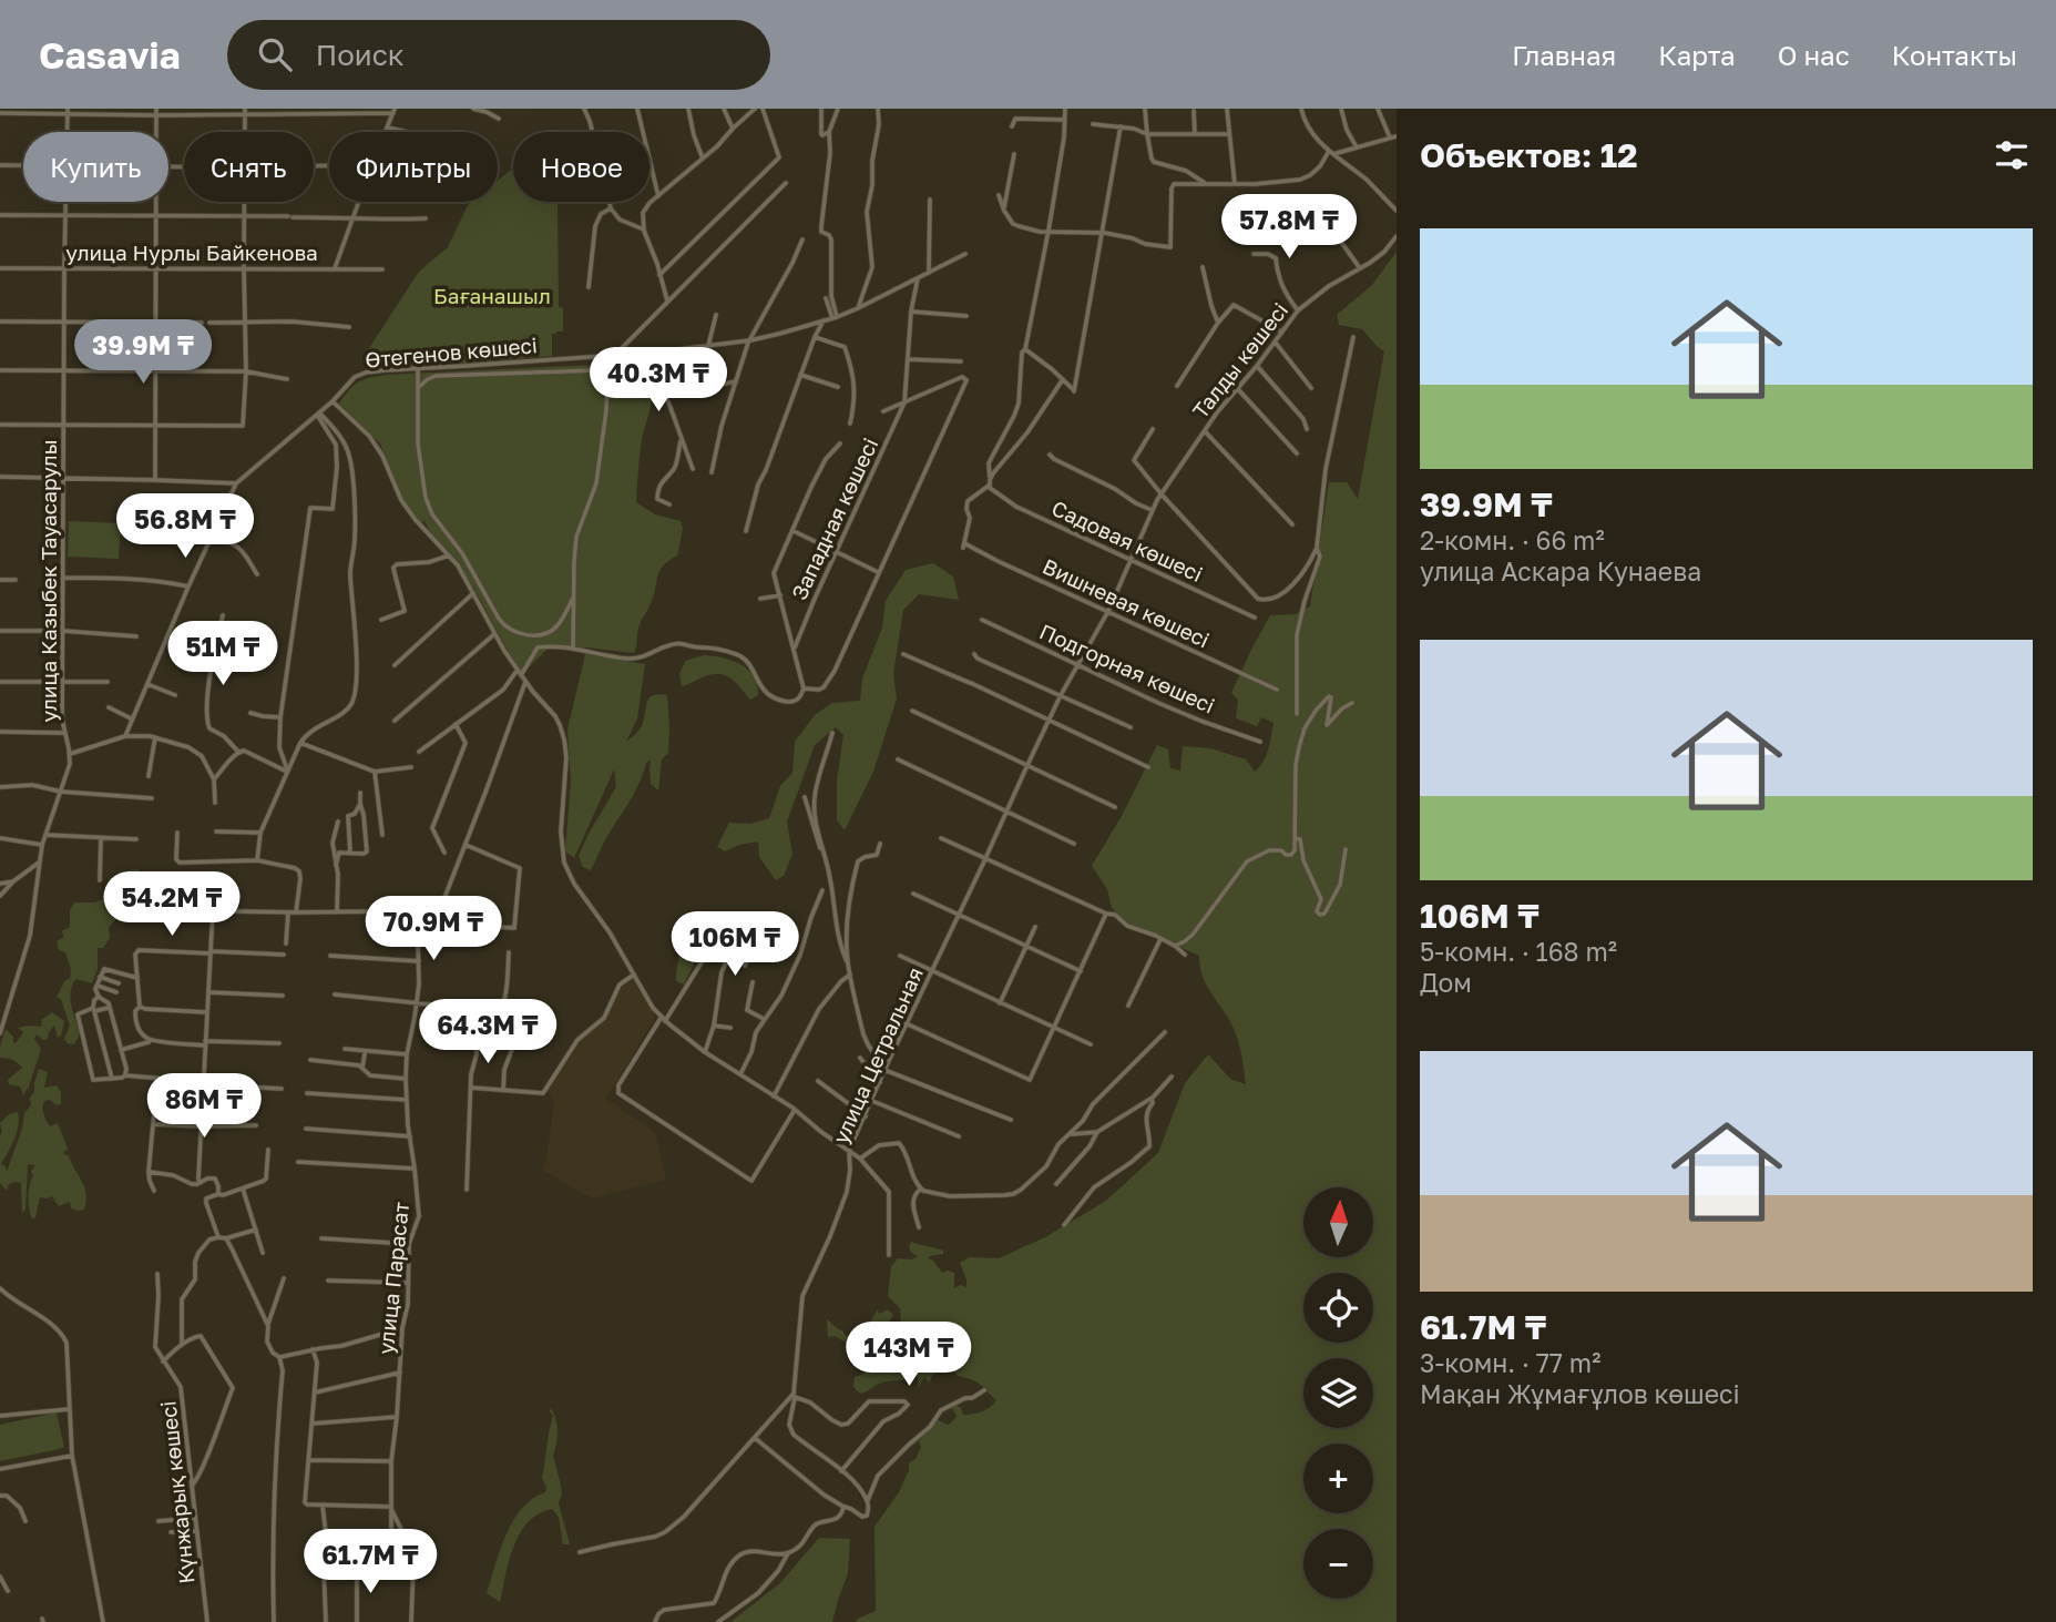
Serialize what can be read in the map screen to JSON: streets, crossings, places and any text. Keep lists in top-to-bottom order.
{
  "streets": {
    "street": [
      "улица Нурлы Байкенова",
      "Өтегенов көшесі",
      "Талды көшесі",
      "Западная көшесі",
      "Садовая көшесі",
      "улица Казыбек Тауасарулы",
      "Вишневая көшесі",
      "Подгорная көшесі",
      "улица Цетральная",
      "улица Парасат",
      "Күнжарық көшесі"
    ]
  },
  "crossings": [
    ["улица Нурлы Байкенова", "улица Казыбек Тауасарулы"],
    ["Талды көшесі", "улица Цетральная"],
    ["Садовая көшесі", "Вишневая көшесі"],
    ["Садовая көшесі", "улица Цетральная"],
    ["Вишневая көшесі", "улица Цетральная"],
    ["Подгорная көшесі", "улица Цетральная"]
  ],
  "parks": ["Бағанашыл"],
  "north": "top",
  "page": {
    "header": "Casavia",
    "search": "Поиск",
    "nav": [
      "Главная",
      "Карта",
      "О нас",
      "Контакты"
    ],
    "heading": "Объектов: 12",
    "chip": [
      "Купить",
      "Снять",
      "Фильтры",
      "Новое"
    ],
    "price": [
      "57.8M ₸",
      "39.9M ₸",
      "40.3M ₸",
      "56.8M ₸",
      "51M ₸",
      "54.2M ₸",
      "70.9M ₸",
      "106M ₸",
      "64.3M ₸",
      "86M ₸",
      "143M ₸",
      "61.7M ₸"
    ],
    "list": [
      {
        "name": "39.9M ₸",
        "note": "2-комн. · 66 m² · улица Аскара Кунаева"
      },
      {
        "name": "106M ₸",
        "note": "5-комн. · 168 m² · Дом"
      },
      {
        "name": "61.7M ₸",
        "note": "3-комн. · 77 m² · Мақан Жұмағұлов көшесі"
      }
    ],
    "map_buttons": ["+", "−"]
  }
}
